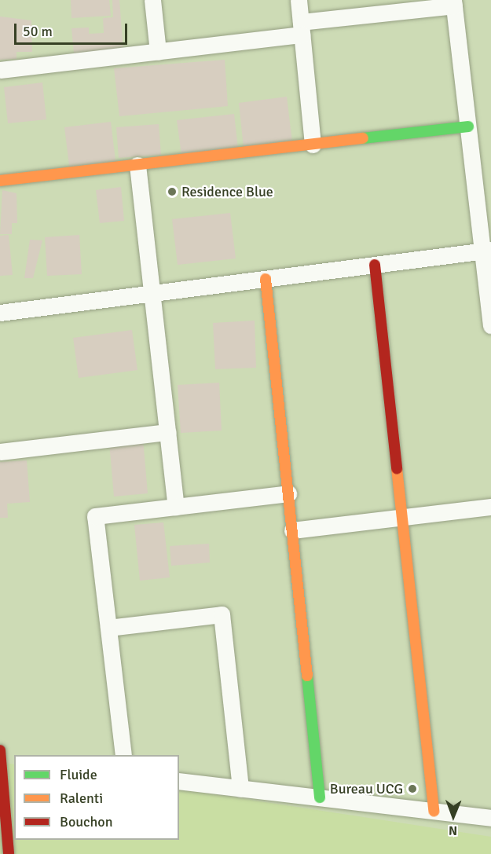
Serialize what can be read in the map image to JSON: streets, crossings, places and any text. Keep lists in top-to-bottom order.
{
  "places": ["Residence Blue", "Bureau UCG"],
  "legend": ["Fluide", "Ralenti", "Bouchon"],
  "scale_bar": "50 m",
  "north": "bottom"
}
